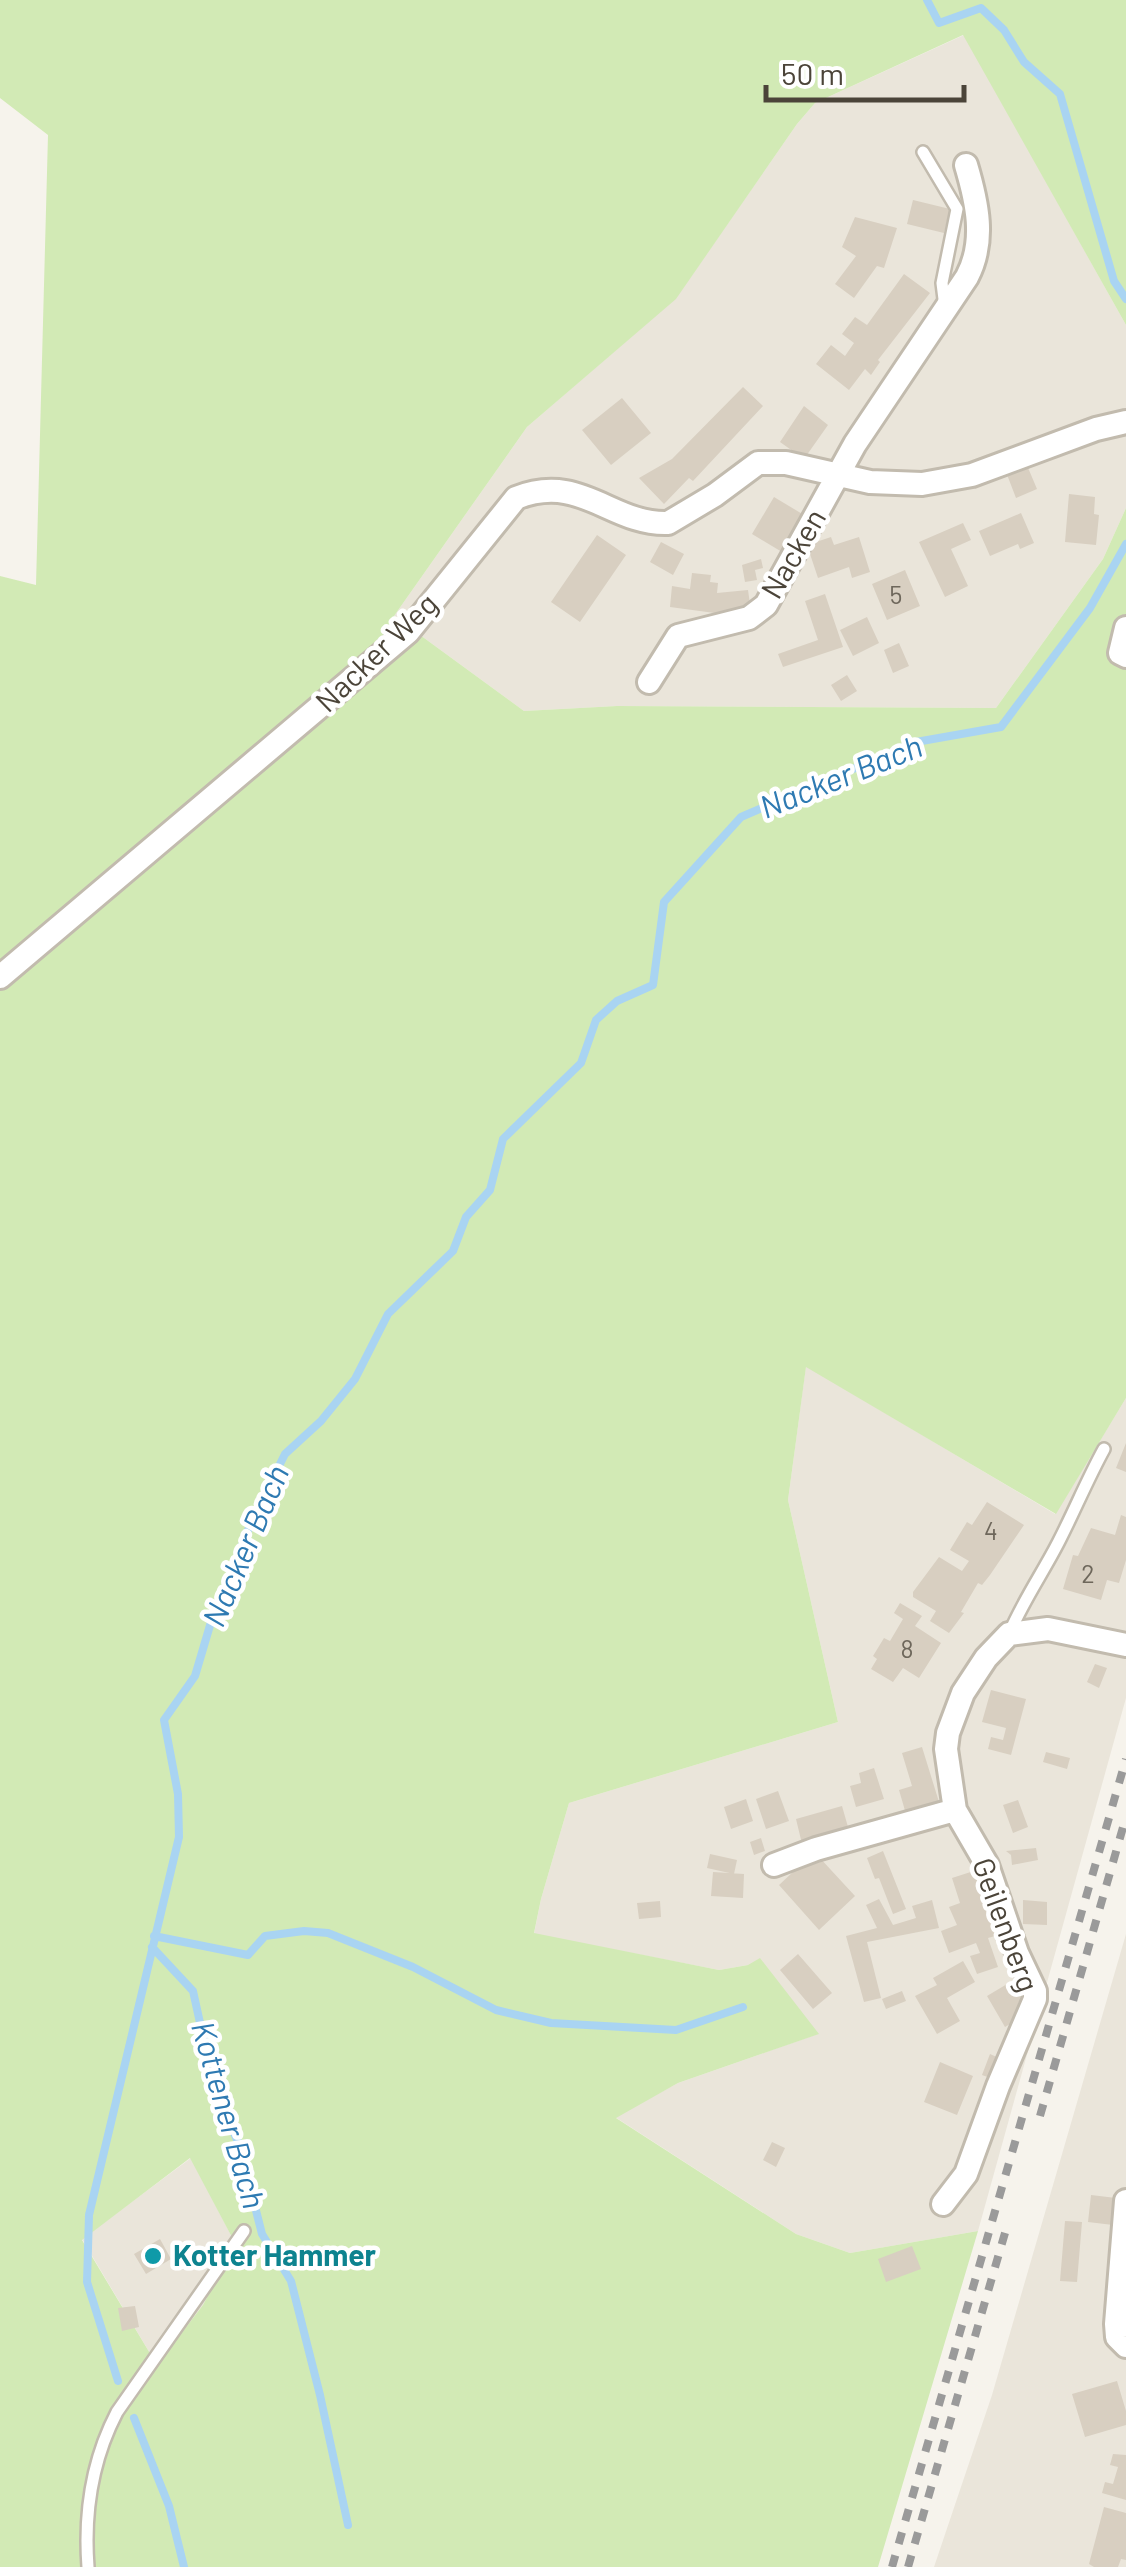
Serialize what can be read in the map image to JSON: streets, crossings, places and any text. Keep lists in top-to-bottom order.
{
  "streets": {
    "street": ["Nacken", "Nacker Weg", "Geilenberg"]
  },
  "crossings": [
    ["Nacken", "Nacker Weg"]
  ],
  "water": ["Nacker Bach", "Kottener Bach"],
  "places": ["Kotter Hammer"],
  "house_numbers": [
    "5",
    "4",
    "2",
    "8"
  ],
  "scale_bar": "50 m"
}
